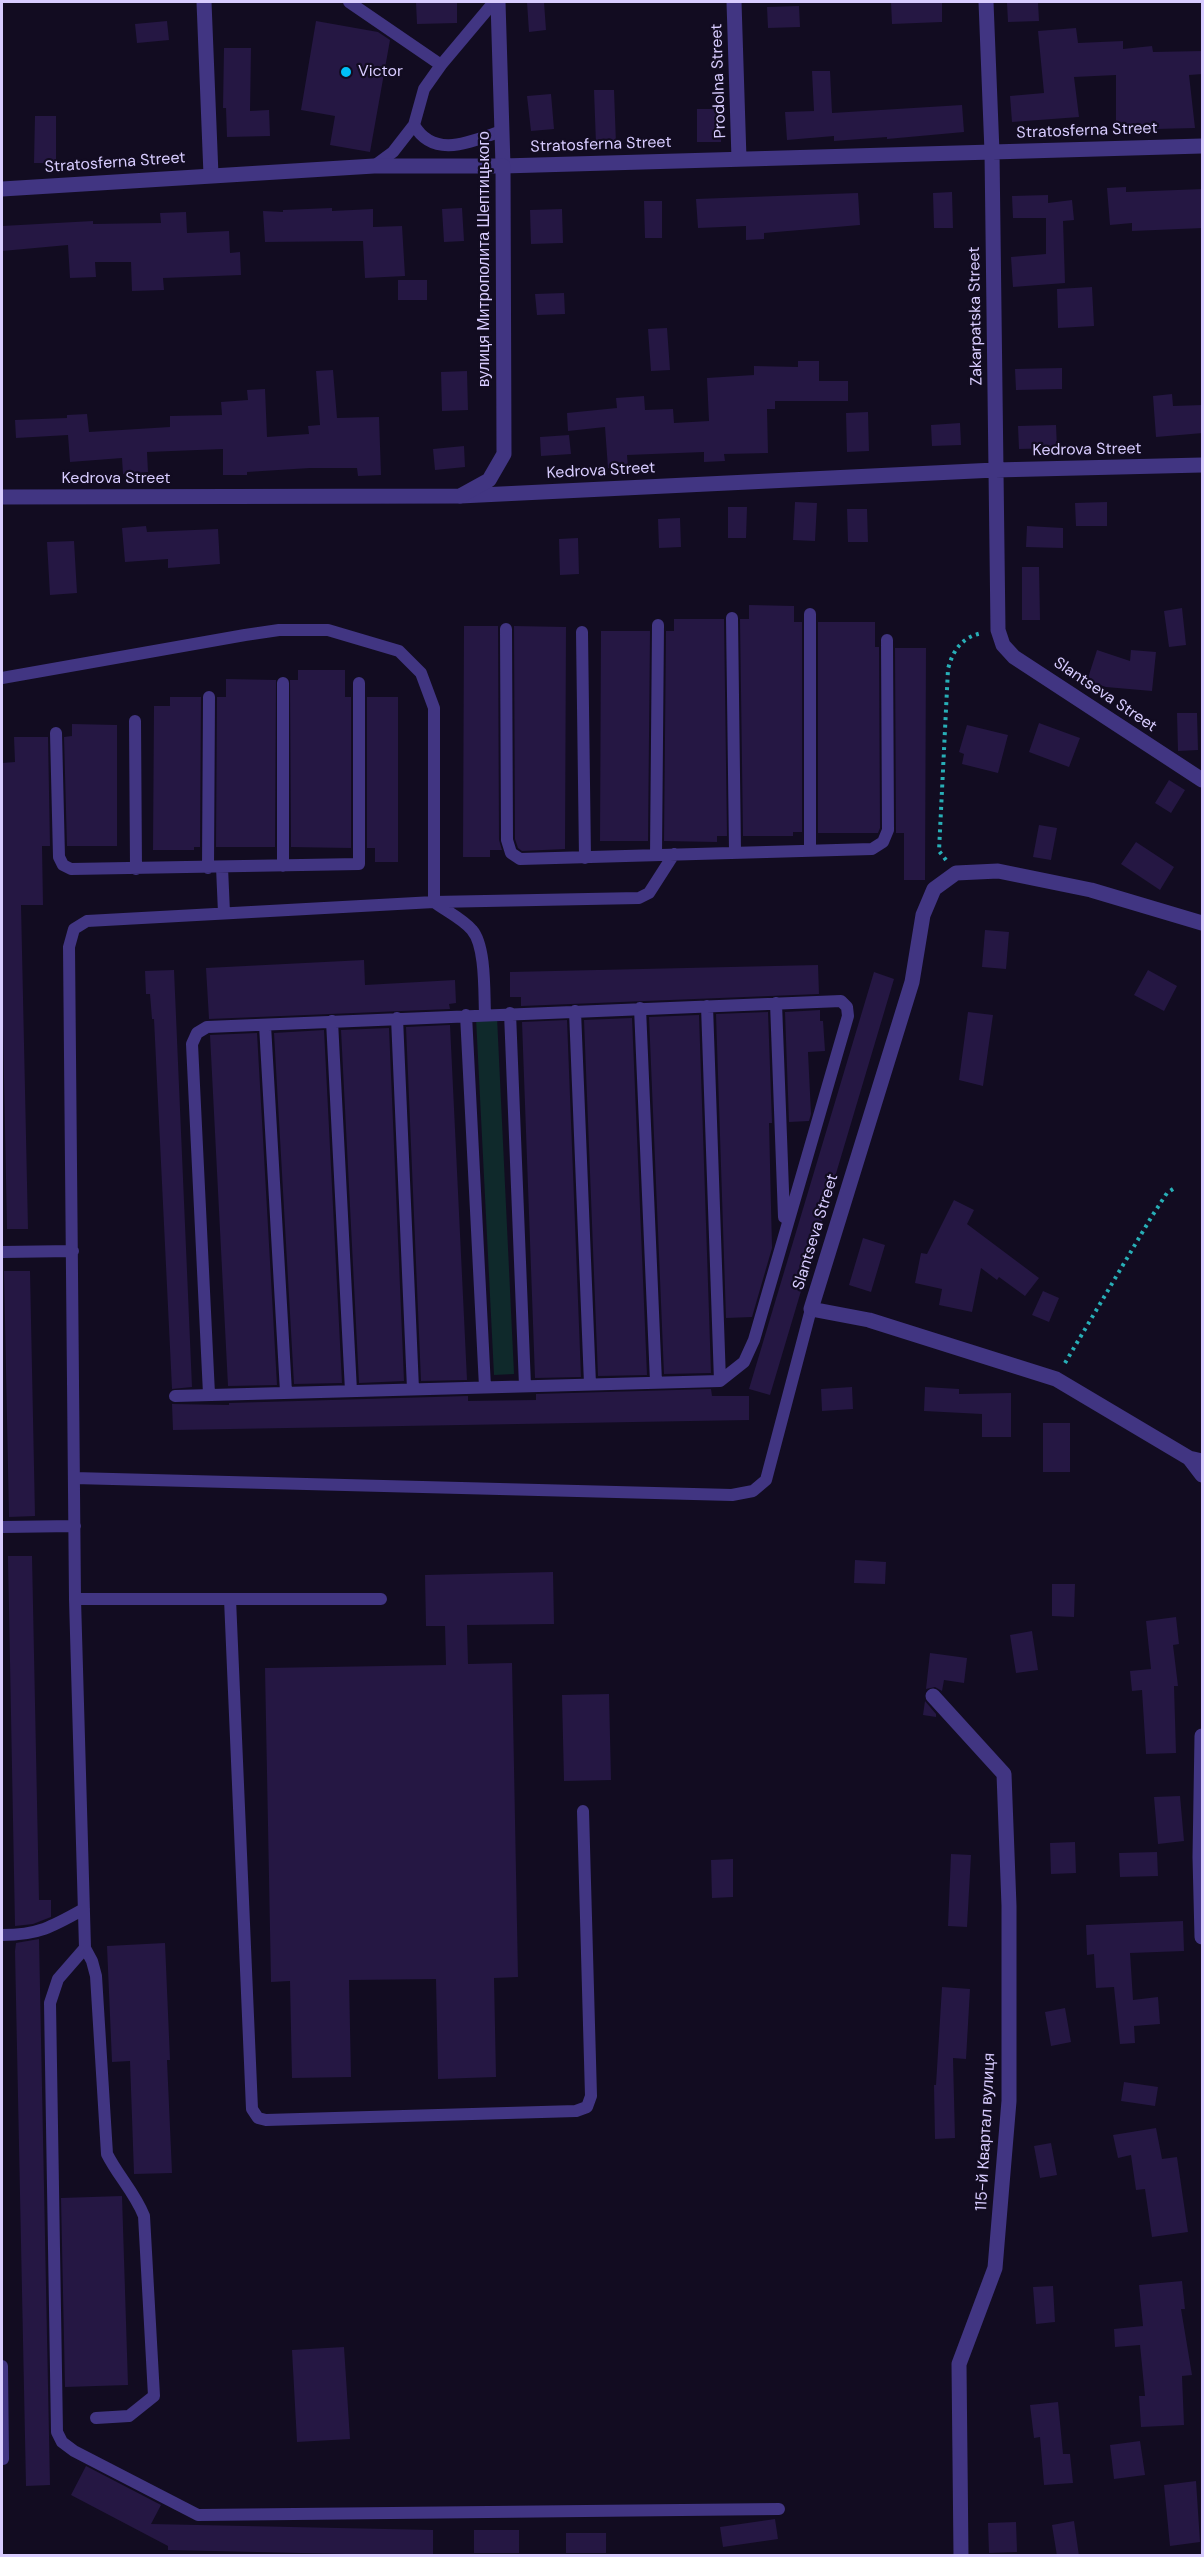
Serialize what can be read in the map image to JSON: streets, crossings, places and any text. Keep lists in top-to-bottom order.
{
  "streets": {
    "street": [
      "Prodolna Street",
      "Stratosferna Street",
      "вулиця Митрополита Шептицького",
      "Zakarpatska Street",
      "Kedrova Street",
      "Slantseva Street",
      "115-й Квартал вулиця"
    ]
  },
  "crossings": [
    ["Prodolna Street", "Stratosferna Street"],
    ["Stratosferna Street", "вулиця Митрополита Шептицького"],
    ["Stratosferna Street", "Zakarpatska Street"],
    ["вулиця Митрополита Шептицького", "Kedrova Street"],
    ["Zakarpatska Street", "Kedrova Street"],
    ["Zakarpatska Street", "Slantseva Street"]
  ],
  "places": ["Victor"]
}
